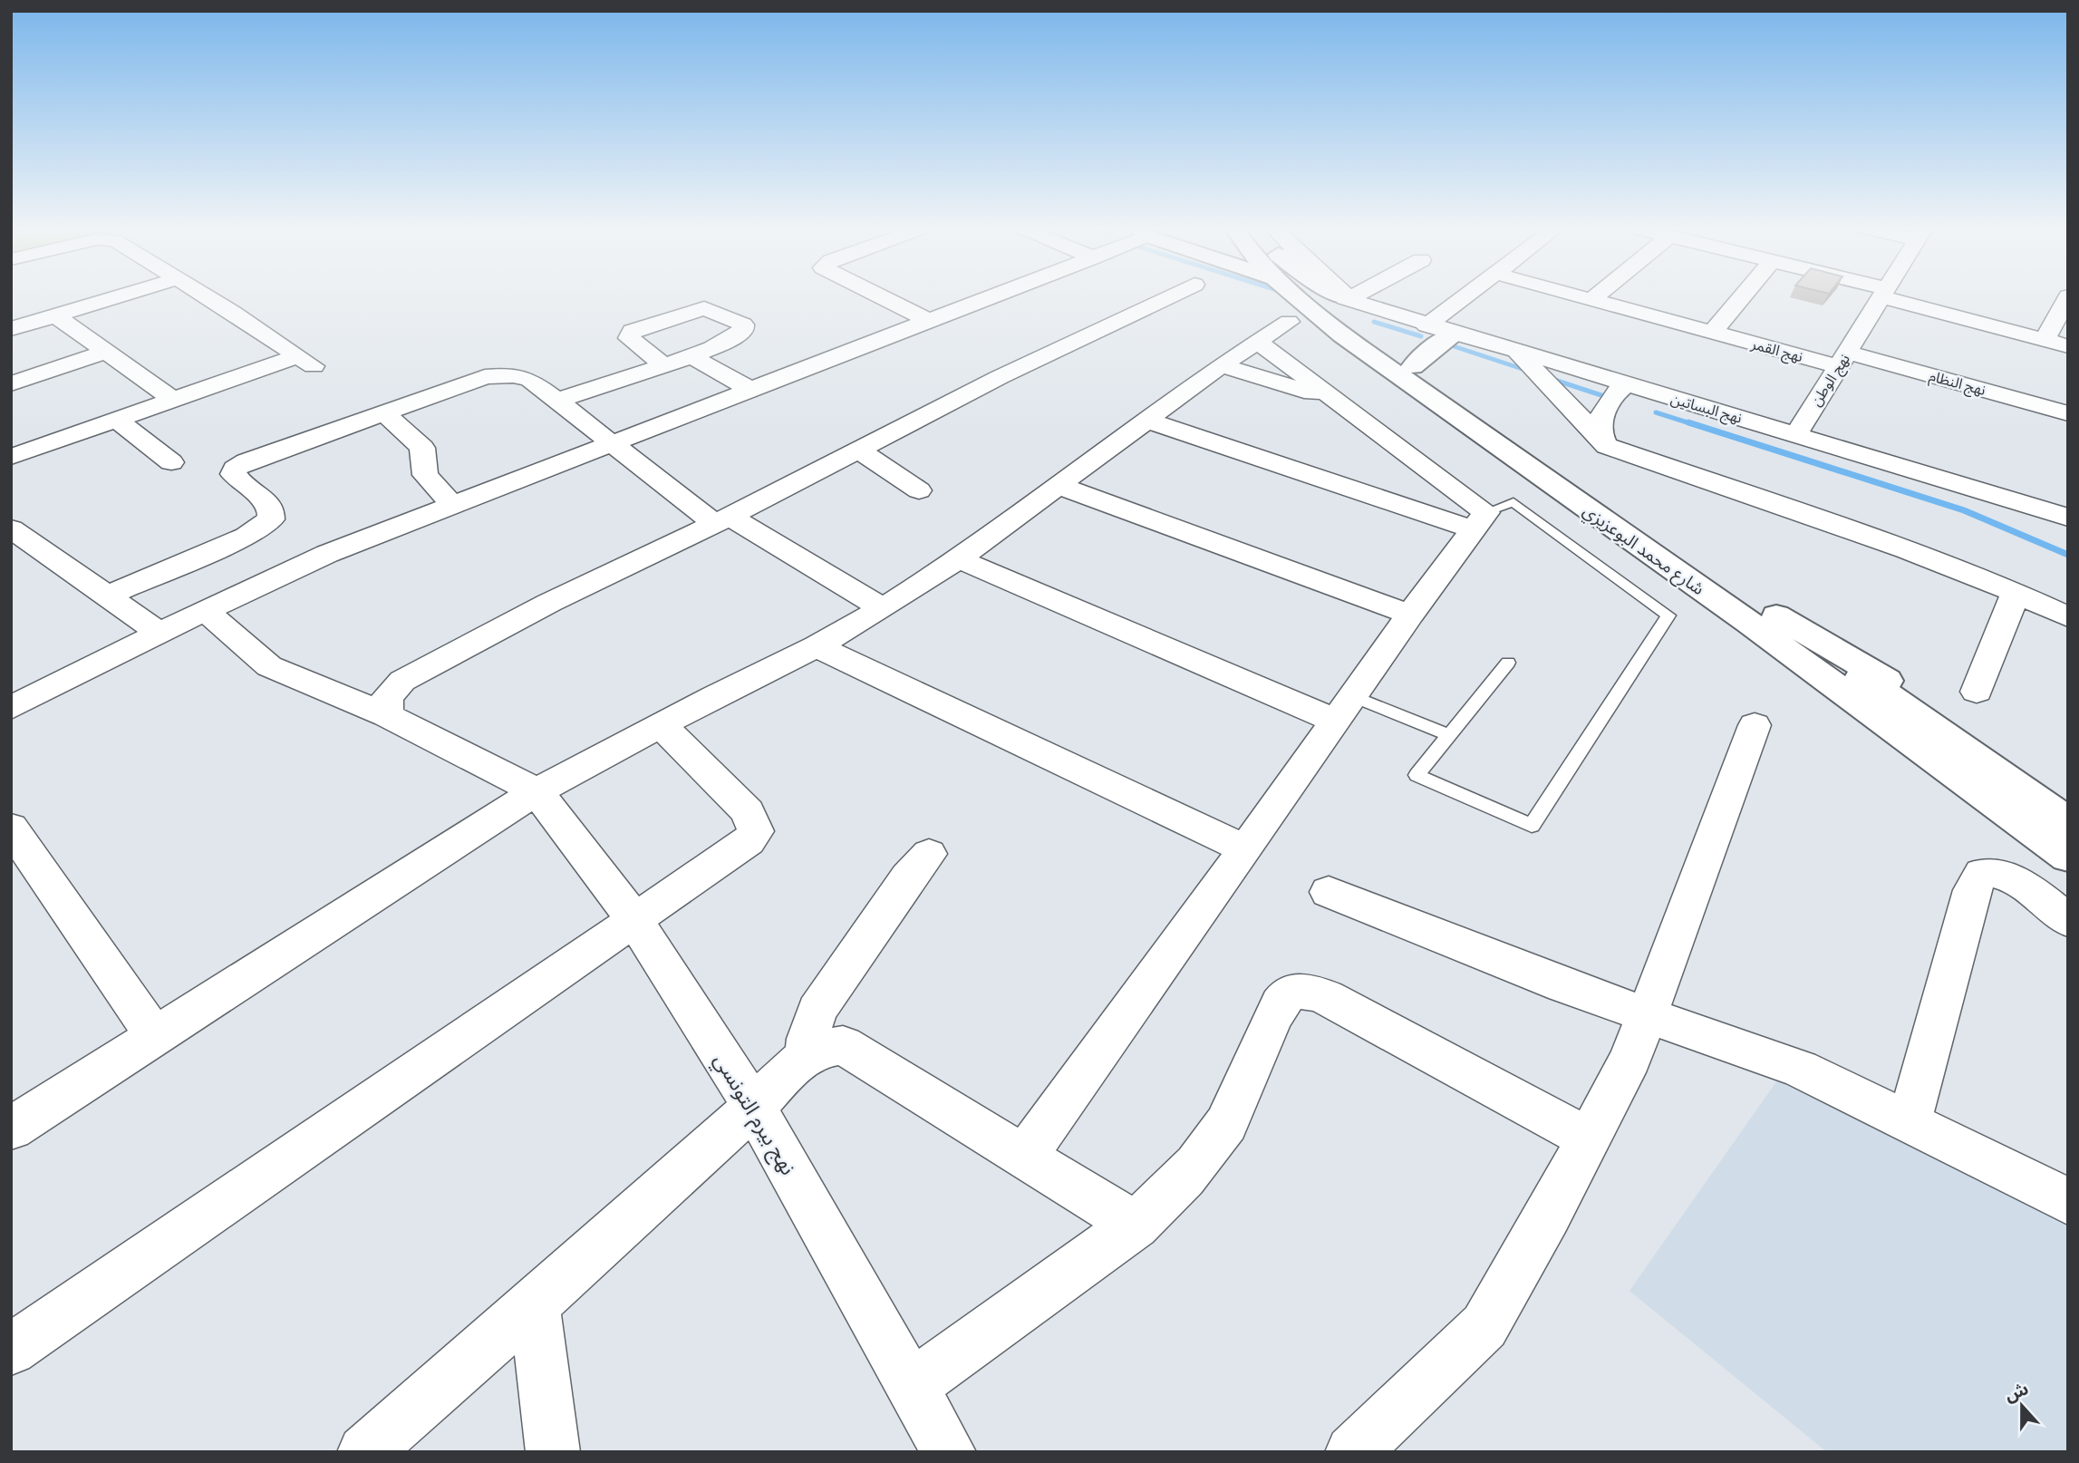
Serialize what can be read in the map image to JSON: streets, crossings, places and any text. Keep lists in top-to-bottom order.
{
  "streets": {
    "highway": ["شارع محمد البوعزيزي"],
    "street": [
      "نهج القمر",
      "نهج الوطن",
      "نهج النظام",
      "نهج البساتين",
      "نهج بيرم التونسي"
    ]
  },
  "crossings": [
    ["نهج القمر", "نهج الوطن"],
    ["نهج القمر", "نهج النظام"],
    ["نهج الوطن", "نهج النظام"],
    ["نهج الوطن", "نهج البساتين"]
  ],
  "north": "top"
}
